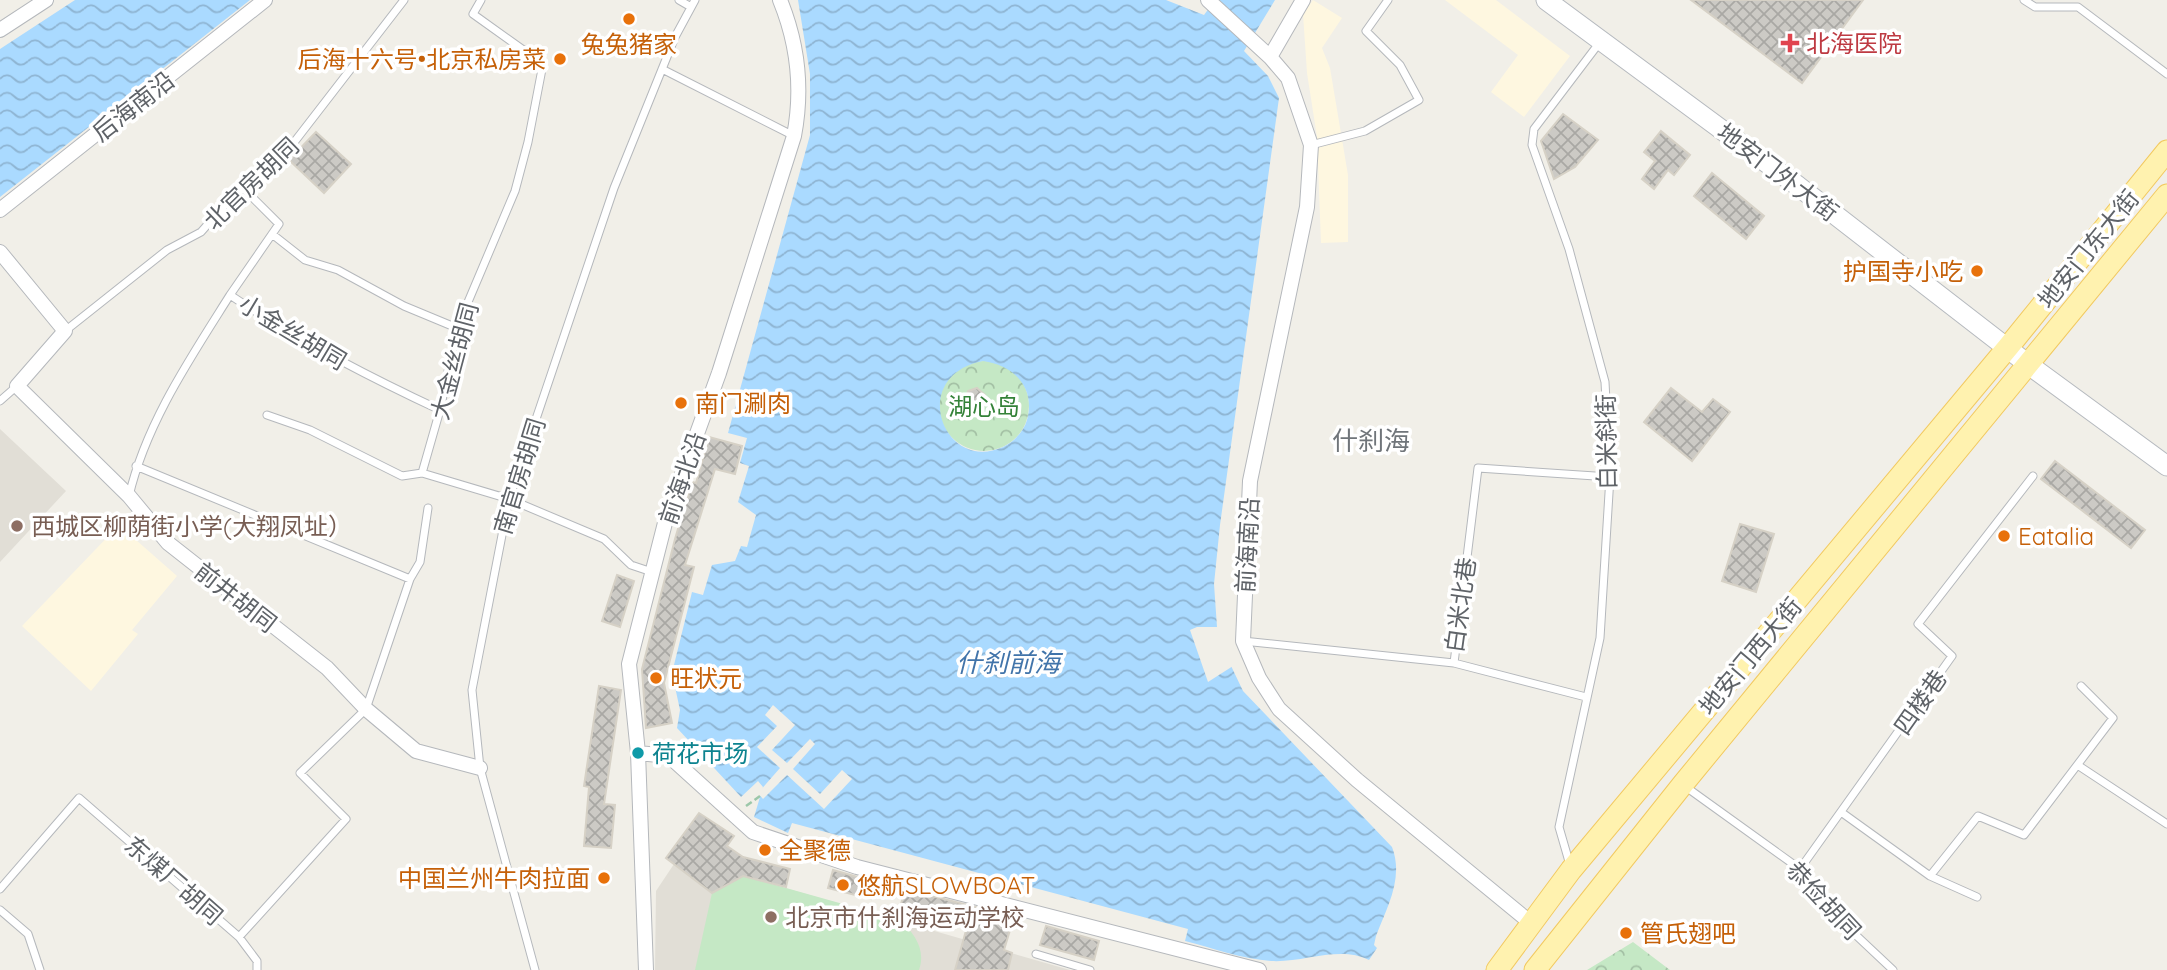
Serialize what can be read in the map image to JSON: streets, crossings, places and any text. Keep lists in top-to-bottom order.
{
  "streets": {
    "main road": ["地安门外大街", "地安门东大街", "地安门西大街"],
    "street": [
      "后海南沿",
      "前海北沿",
      "前海南沿",
      "前井胡同"
    ],
    "lane": [
      "北官房胡同",
      "小金丝胡同",
      "大金丝胡同",
      "白米斜街",
      "南官房胡同",
      "白米北巷",
      "四楼巷",
      "东煤厂胡同",
      "恭俭胡同"
    ]
  },
  "crossings": [
    ["地安门外大街", "地安门东大街"],
    ["地安门外大街", "白米斜街"],
    ["地安门外大街", "地安门西大街"],
    ["地安门东大街", "地安门西大街"],
    ["小金丝胡同", "大金丝胡同"],
    ["白米斜街", "白米北巷"],
    ["白米斜街", "地安门西大街"],
    ["南官房胡同", "前井胡同"],
    ["前海南沿", "白米北巷"],
    ["前海南沿", "地安门西大街"],
    ["地安门西大街", "恭俭胡同"],
    ["四楼巷", "恭俭胡同"]
  ],
  "districts": ["什刹海"],
  "water": ["什刹前海"],
  "parks": ["湖心岛"],
  "places": {
    "other": [
      "兔兔猪家",
      "后海十六号•北京私房菜",
      "护国寺小吃",
      "南门涮肉",
      "西城区柳荫街小学(大翔凤址）",
      "Eatalia",
      "旺状元",
      "荷花市场",
      "全聚德",
      "中国兰州牛肉拉面",
      "悠航SLOWBOAT",
      "北京市什刹海运动学校",
      "管氏翅吧"
    ],
    "health": ["北海医院"]
  }
}
